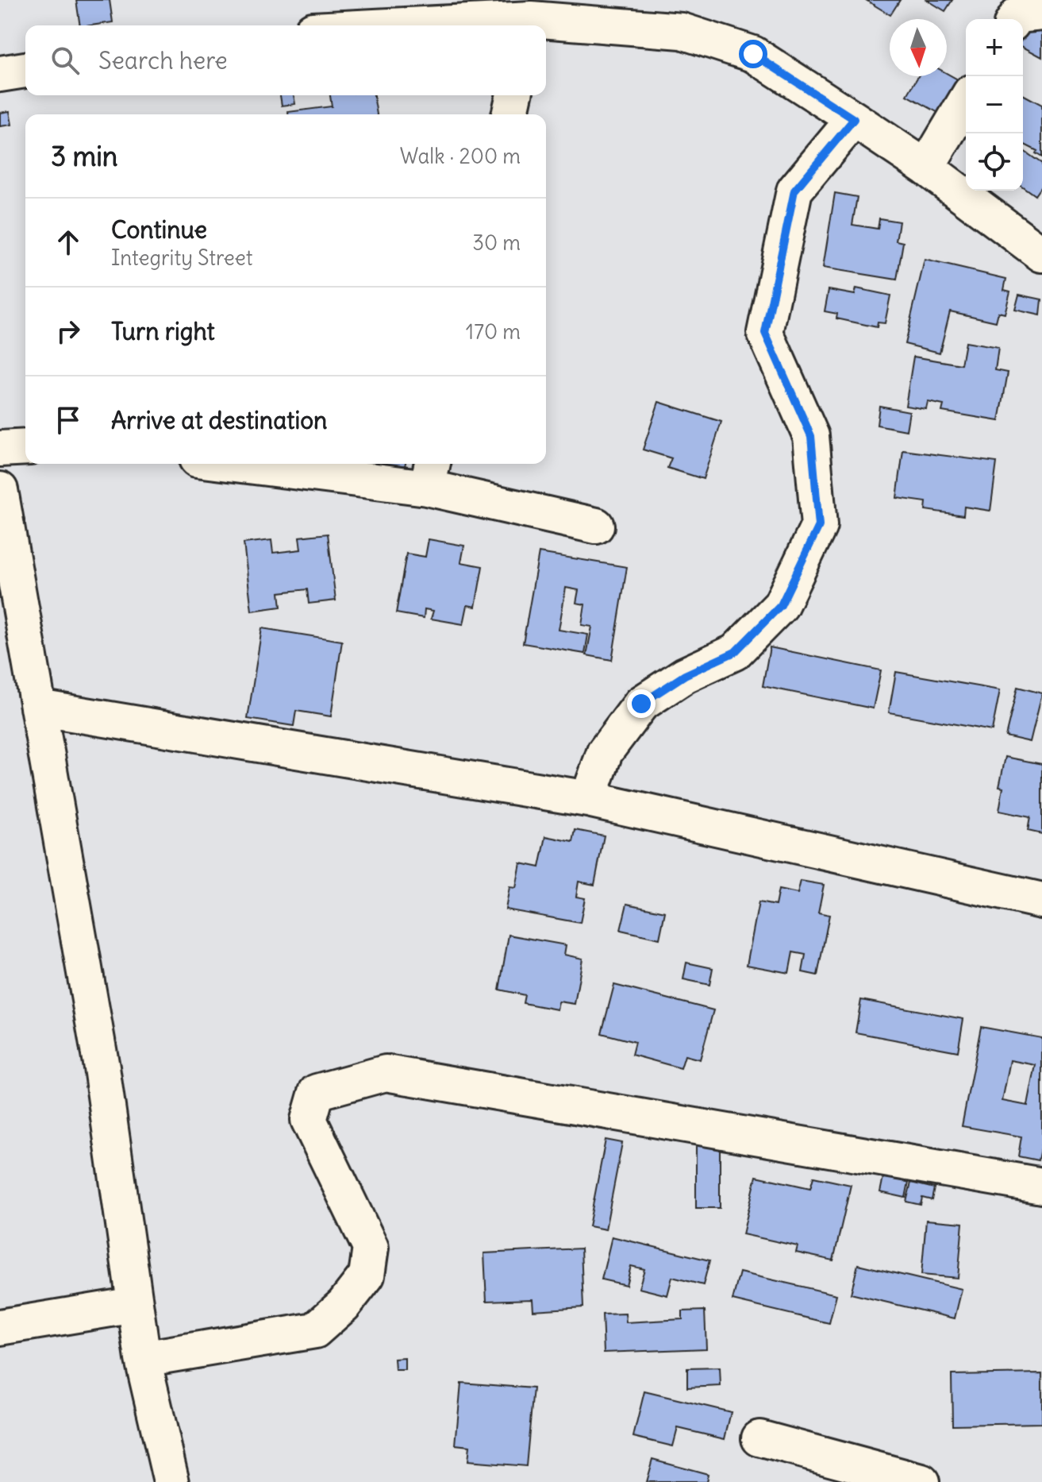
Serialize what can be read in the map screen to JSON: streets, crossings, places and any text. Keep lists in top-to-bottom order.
{
  "north": "bottom",
  "page": {
    "map_buttons": ["+", "−"],
    "search": "Search here",
    "heading": ["3 min", "Walk · 200 m"],
    "list": [
      ["Continue", "Integrity Street", "30 m"],
      ["Turn right", "170 m"],
      "Arrive at destination"
    ]
  }
}
